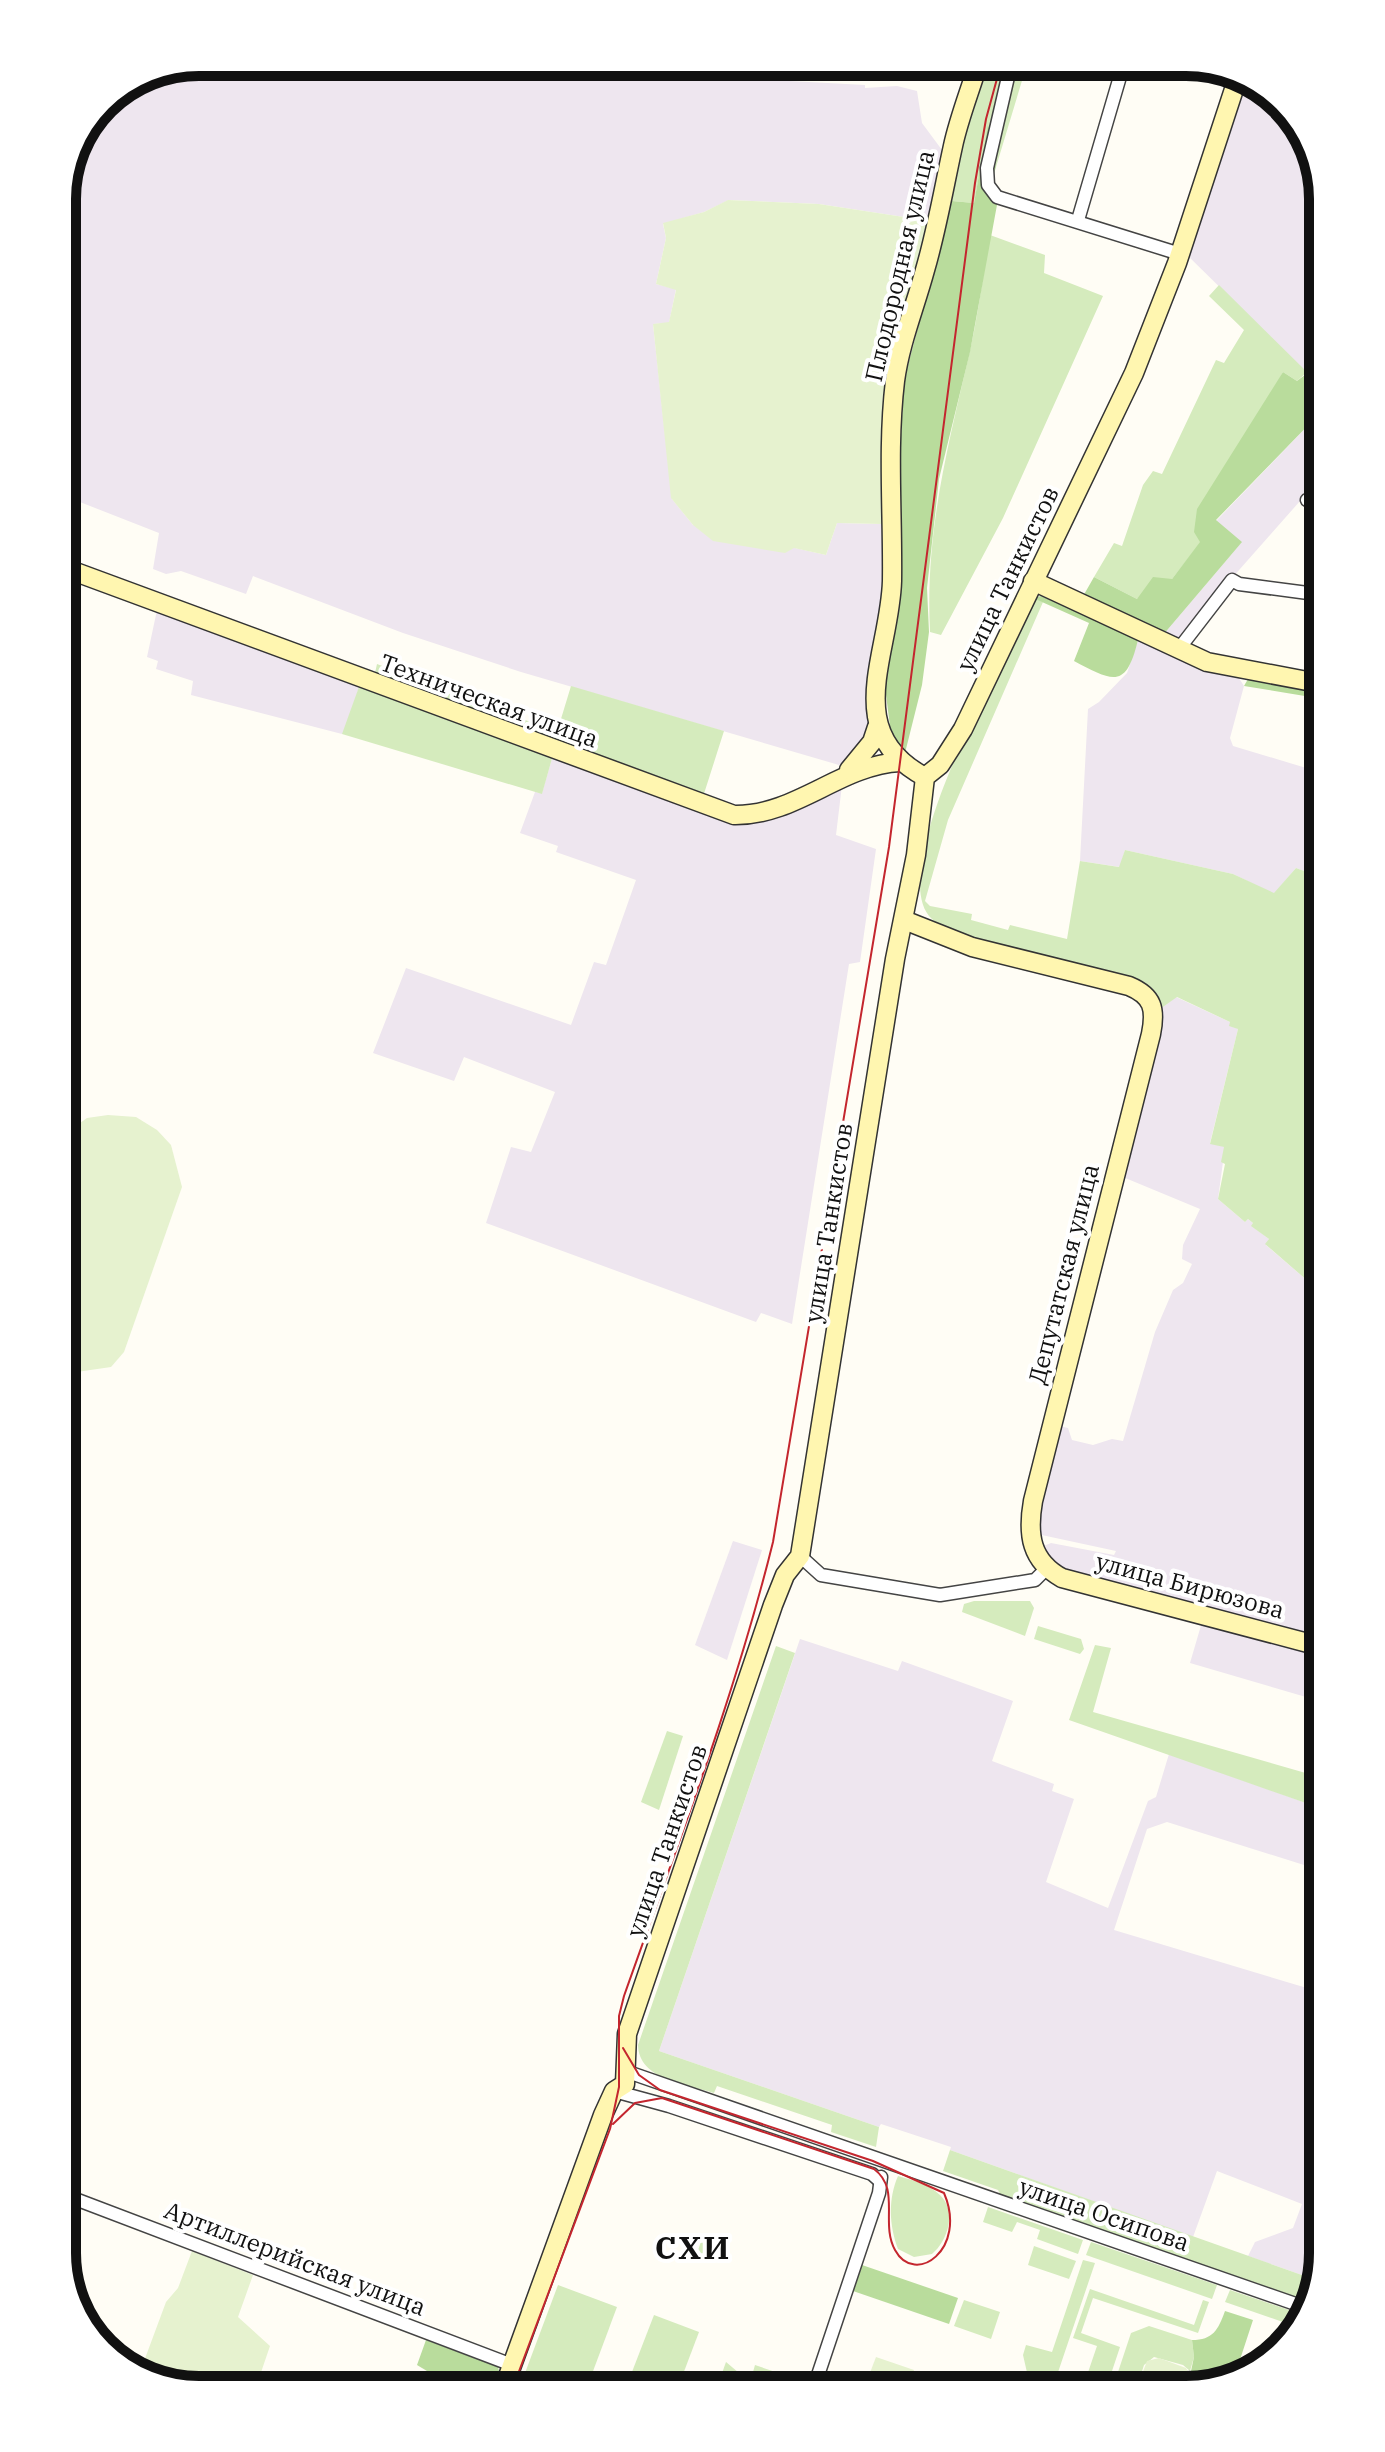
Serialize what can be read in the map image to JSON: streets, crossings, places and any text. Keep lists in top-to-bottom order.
{
  "streets": {
    "main road": [
      "Плодородная улица",
      "улица Танкистов",
      "Техническая улица",
      "Депутатская улица",
      "улица Бирюзова"
    ],
    "street": ["улица Осипова", "Артиллерийская улица"]
  },
  "crossings": [
    ["улица Танкистов", "Депутатская улица"],
    ["улица Танкистов", "улица Осипова"],
    ["улица Танкистов", "Артиллерийская улица"],
    ["Депутатская улица", "улица Бирюзова"]
  ],
  "districts": ["СХИ"]
}
